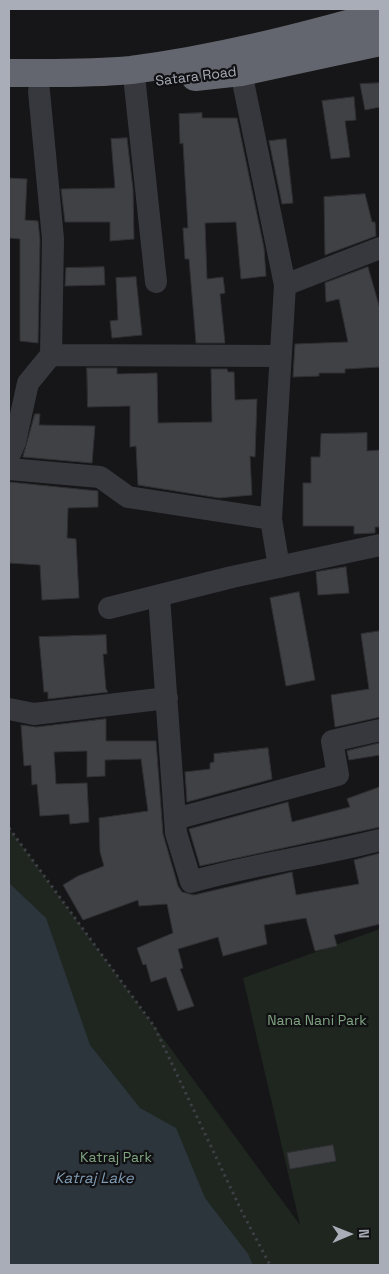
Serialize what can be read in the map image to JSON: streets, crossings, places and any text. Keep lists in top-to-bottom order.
{
  "streets": {
    "highway": ["Satara Road"]
  },
  "water": ["Katraj Lake"],
  "parks": ["Nana Nani Park", "Katraj Park"],
  "north": "right"
}
